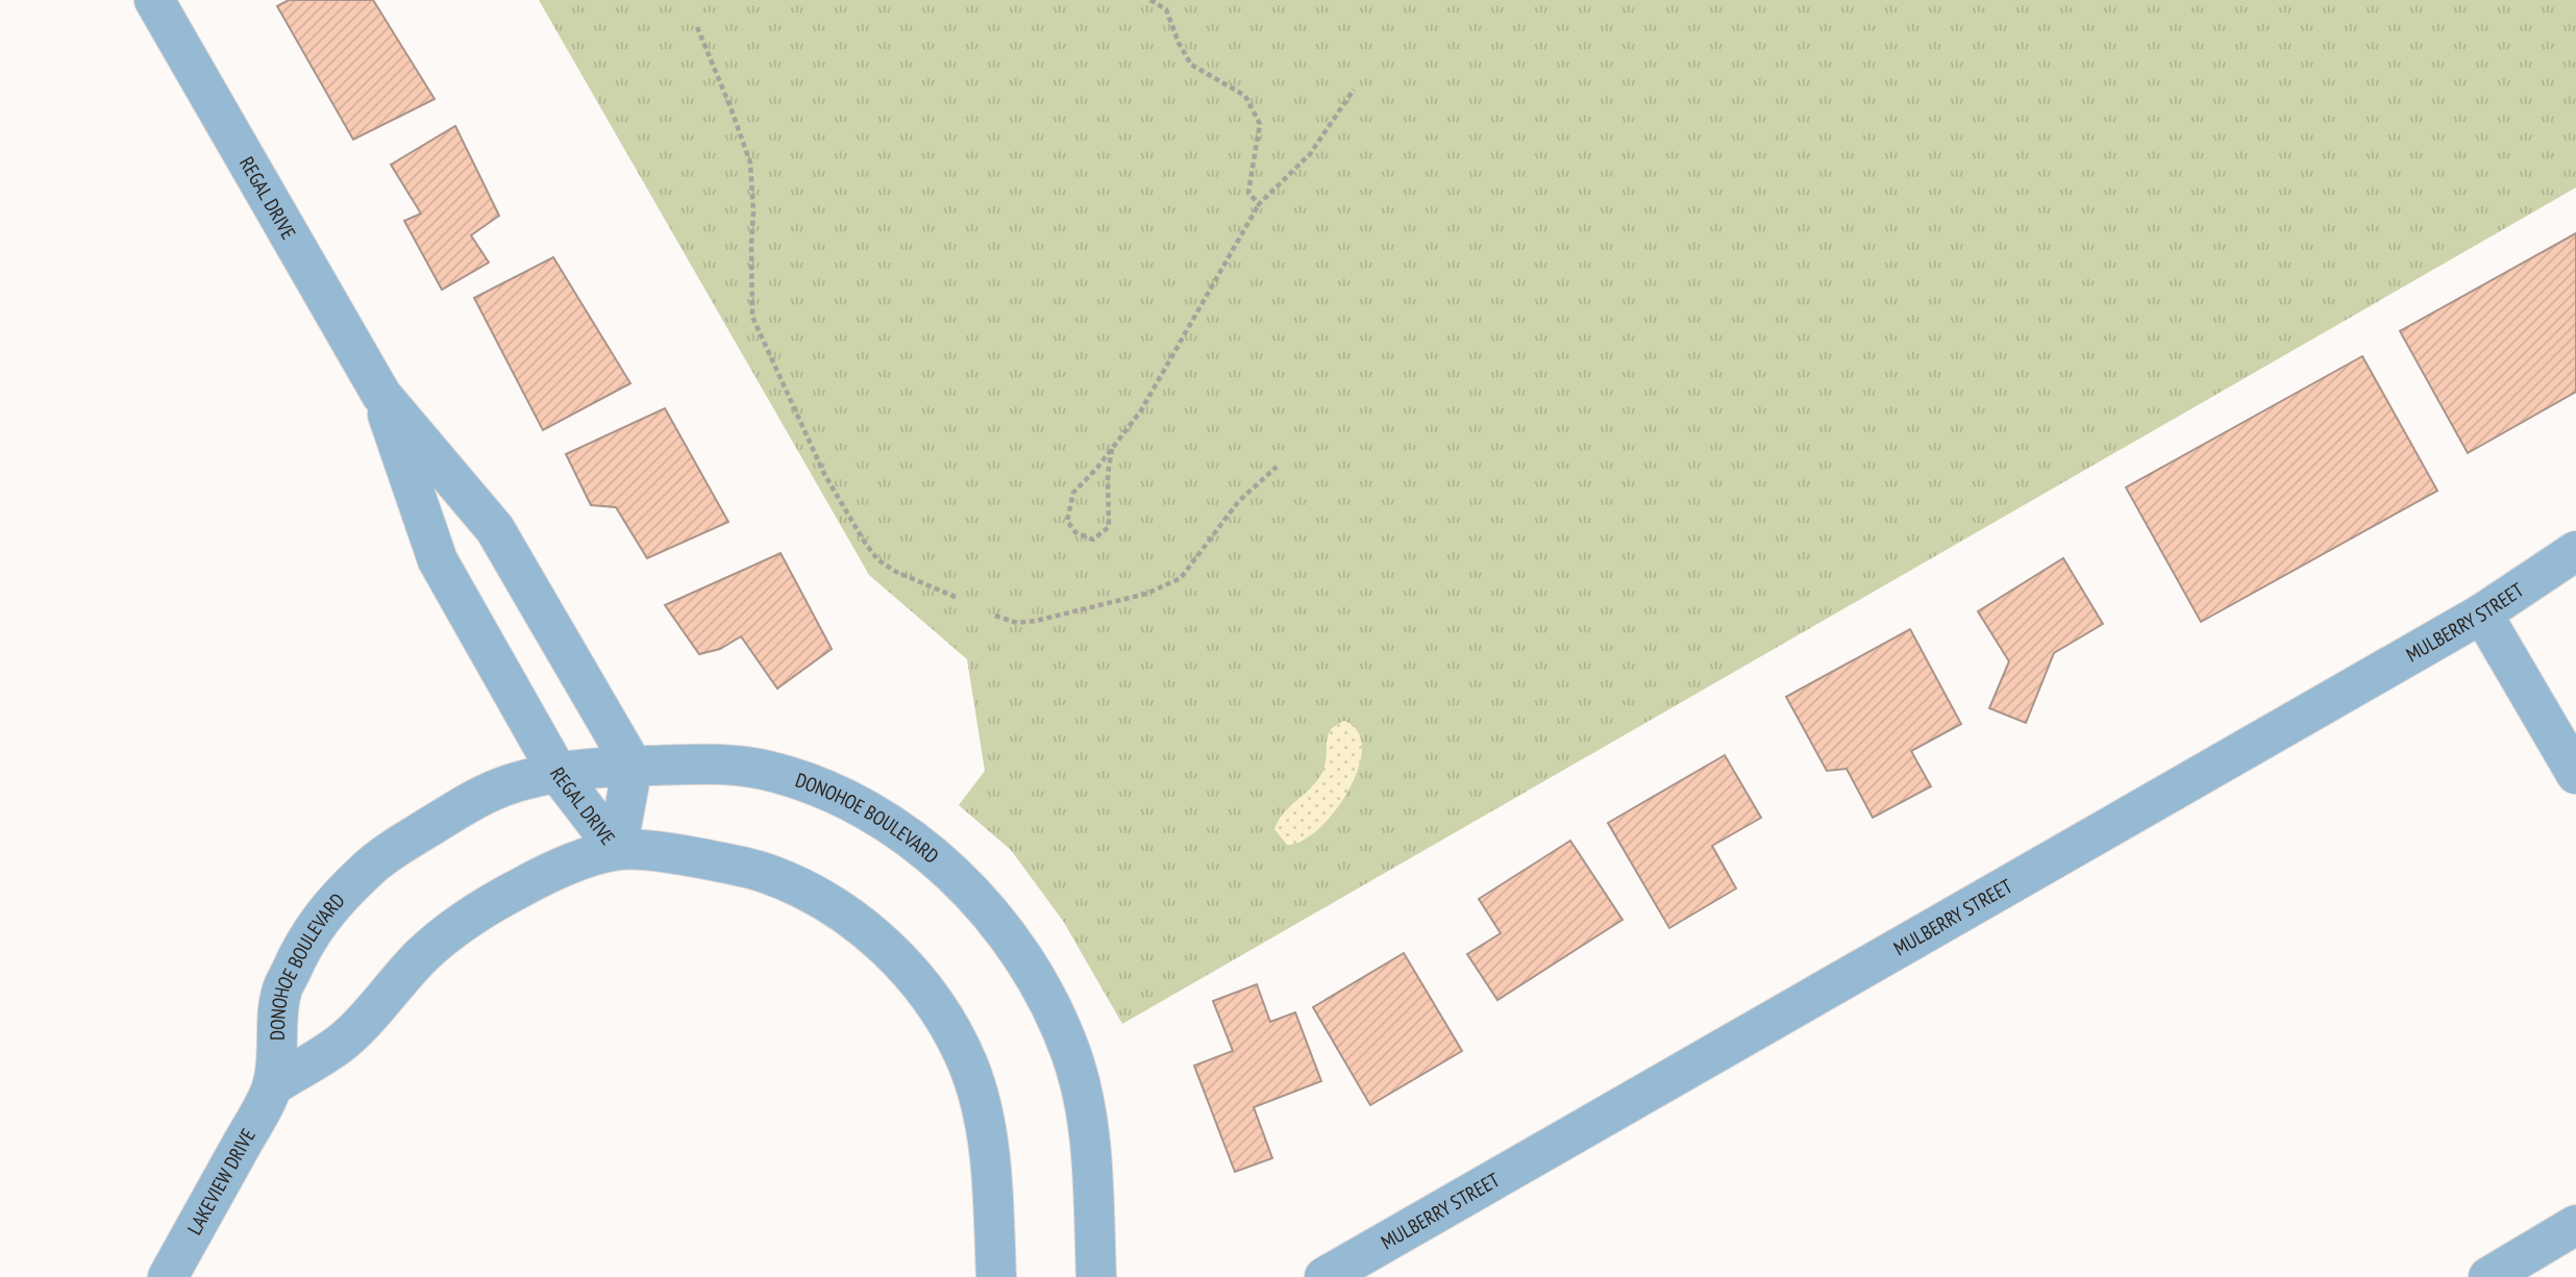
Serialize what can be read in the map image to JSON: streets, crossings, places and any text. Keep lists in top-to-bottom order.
{
  "streets": {
    "street": [
      "REGAL DRIVE",
      "MULBERRY STREET",
      "DONOHOE BOULEVARD",
      "LAKEVIEW DRIVE"
    ]
  },
  "crossings": [
    ["REGAL DRIVE", "DONOHOE BOULEVARD"],
    ["DONOHOE BOULEVARD", "LAKEVIEW DRIVE"]
  ]
}
